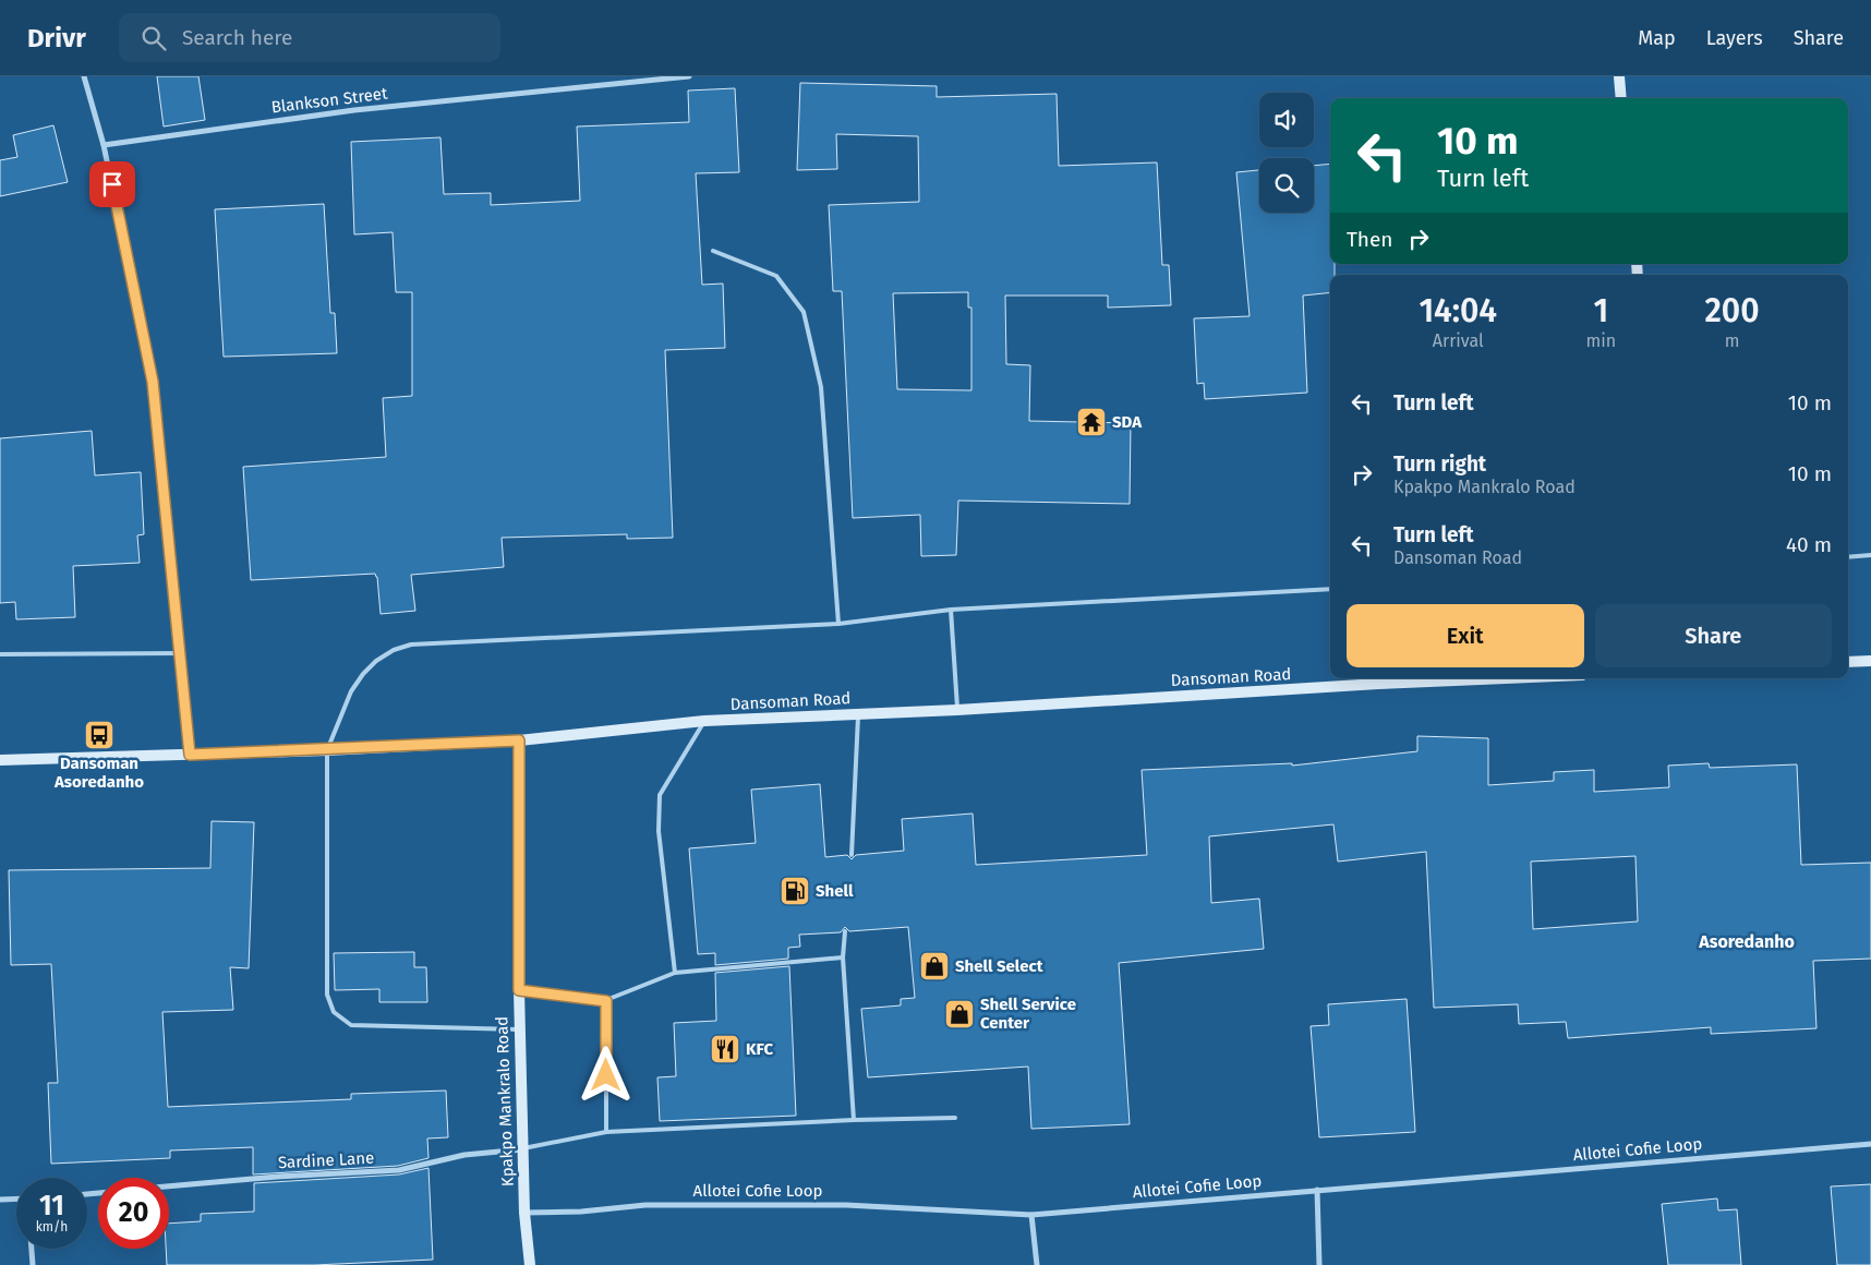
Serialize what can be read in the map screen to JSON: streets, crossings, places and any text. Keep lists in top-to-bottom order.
{
  "streets": {
    "main road": ["Dansoman Road", "Kpakpo Mankralo Road"],
    "street": ["Blankson Street", "Allotei Cofie Loop", "Sardine Lane"]
  },
  "crossings": [
    ["Dansoman Road", "Kpakpo Mankralo Road"],
    ["Kpakpo Mankralo Road", "Allotei Cofie Loop"],
    ["Kpakpo Mankralo Road", "Sardine Lane"]
  ],
  "districts": ["Asoredanho"],
  "places": {
    "temple": ["SDA"],
    "bus stop": ["Dansoman Asoredanho"],
    "fuel station": ["Shell"],
    "shop": ["Shell Select", "Shell Service Center"],
    "restaurant": ["KFC"]
  },
  "page": {
    "header": "Drivr",
    "search": "Search here",
    "nav": ["Map", "Layers", "Share"],
    "turn": ["10 m", "Turn left"],
    "then": "Then",
    "eta": [
      "14:04",
      "Arrival",
      "1",
      "min",
      "200",
      "m"
    ],
    "list": [
      {
        "name": "Turn left",
        "value": "10 m"
      },
      {
        "name": "Turn right",
        "note": "Kpakpo Mankralo Road",
        "value": "10 m"
      },
      {
        "name": "Turn left",
        "note": "Dansoman Road",
        "value": "40 m"
      }
    ],
    "buttons": ["Exit", "Share"],
    "speed": "11 km/h",
    "limit": "20"
  }
}
